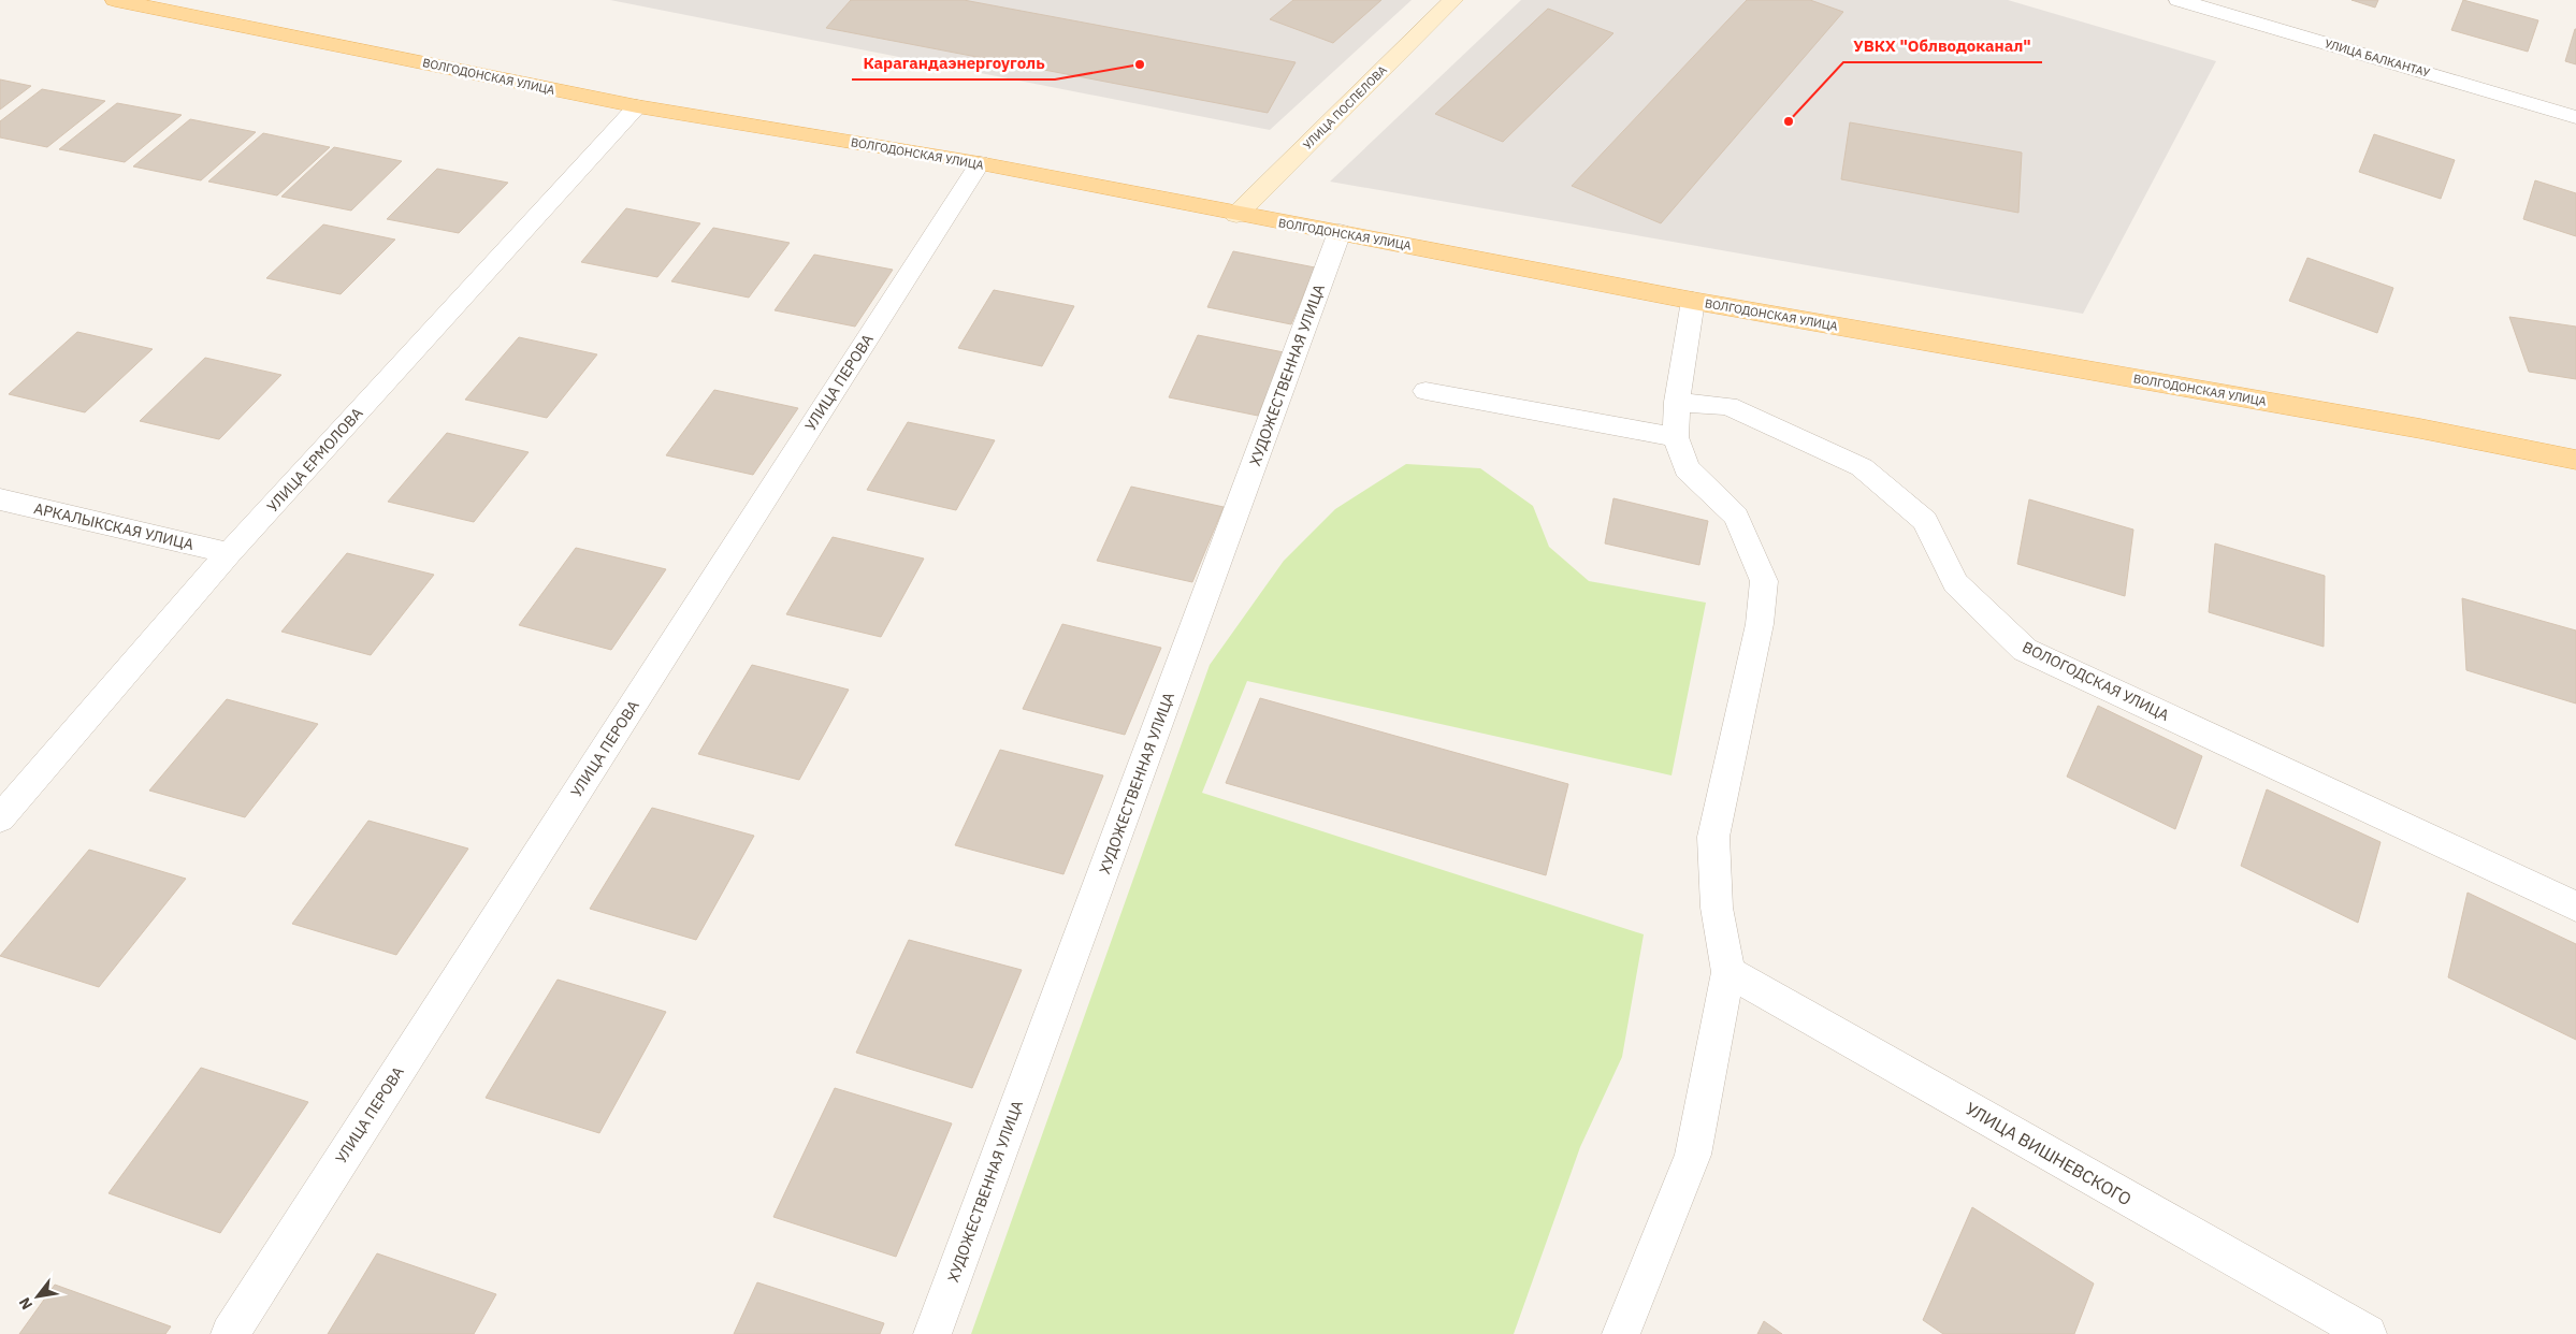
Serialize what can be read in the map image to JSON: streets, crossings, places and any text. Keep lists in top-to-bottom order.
{
  "streets": {
    "main road": ["ВОЛГОДОНСКАЯ УЛИЦА"],
    "street": [
      "УЛИЦА БАЛКАНТАУ",
      "УЛИЦА ПОСПЕЛОВА",
      "ХУДОЖЕСТВЕННАЯ УЛИЦА",
      "УЛИЦА ПЕРОВА",
      "УЛИЦА ЕРМОЛОВА",
      "АРКАЛЫКСКАЯ УЛИЦА",
      "ВОЛОГОДСКАЯ УЛИЦА",
      "УЛИЦА ВИШНЕВСКОГО"
    ]
  },
  "crossings": [
    ["ВОЛГОДОНСКАЯ УЛИЦА", "УЛИЦА ПОСПЕЛОВА"],
    ["ВОЛГОДОНСКАЯ УЛИЦА", "ХУДОЖЕСТВЕННАЯ УЛИЦА"],
    ["ВОЛГОДОНСКАЯ УЛИЦА", "УЛИЦА ПЕРОВА"],
    ["ВОЛГОДОНСКАЯ УЛИЦА", "УЛИЦА ЕРМОЛОВА"],
    ["УЛИЦА ЕРМОЛОВА", "АРКАЛЫКСКАЯ УЛИЦА"]
  ],
  "places": ["Карагандаэнергоуголь", "УВКХ \"Облводоканал\""],
  "north": "bottom left"
}
